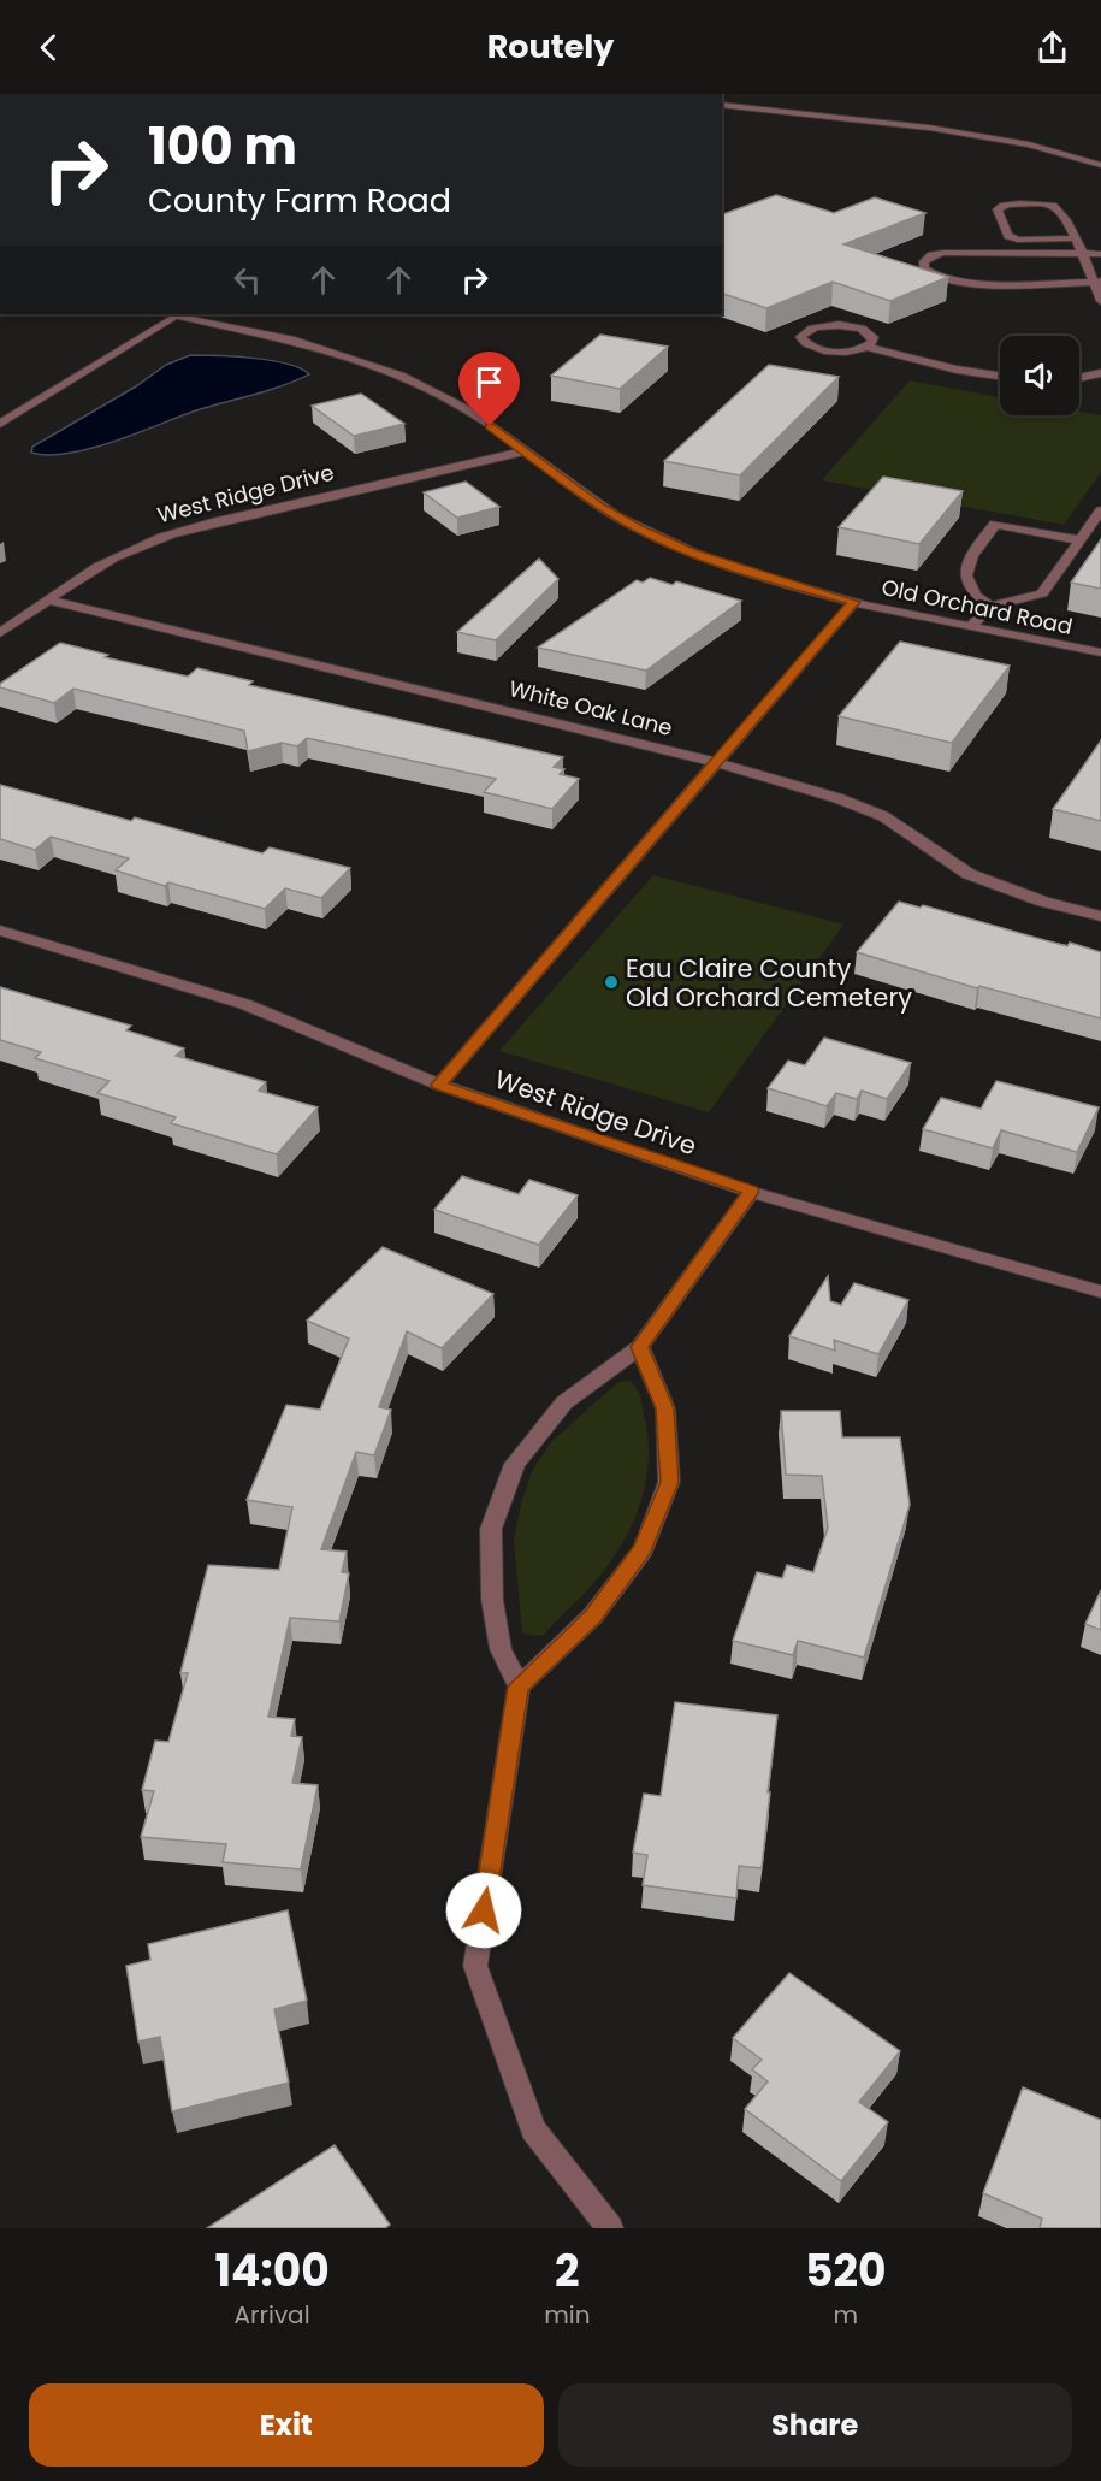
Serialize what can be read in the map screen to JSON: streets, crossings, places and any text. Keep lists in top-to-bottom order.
{
  "streets": {
    "street": ["West Ridge Drive", "Old Orchard Road", "White Oak Lane"]
  },
  "crossings": [
    ["West Ridge Drive", "Old Orchard Road"],
    ["West Ridge Drive", "White Oak Lane"]
  ],
  "places": ["Eau Claire County Old Orchard Cemetery"],
  "page": {
    "header": "Routely",
    "turn": ["100 m", "County Farm Road"],
    "eta": [
      "14:00",
      "Arrival",
      "2",
      "min",
      "520",
      "m"
    ],
    "buttons": ["Exit", "Share"]
  }
}
